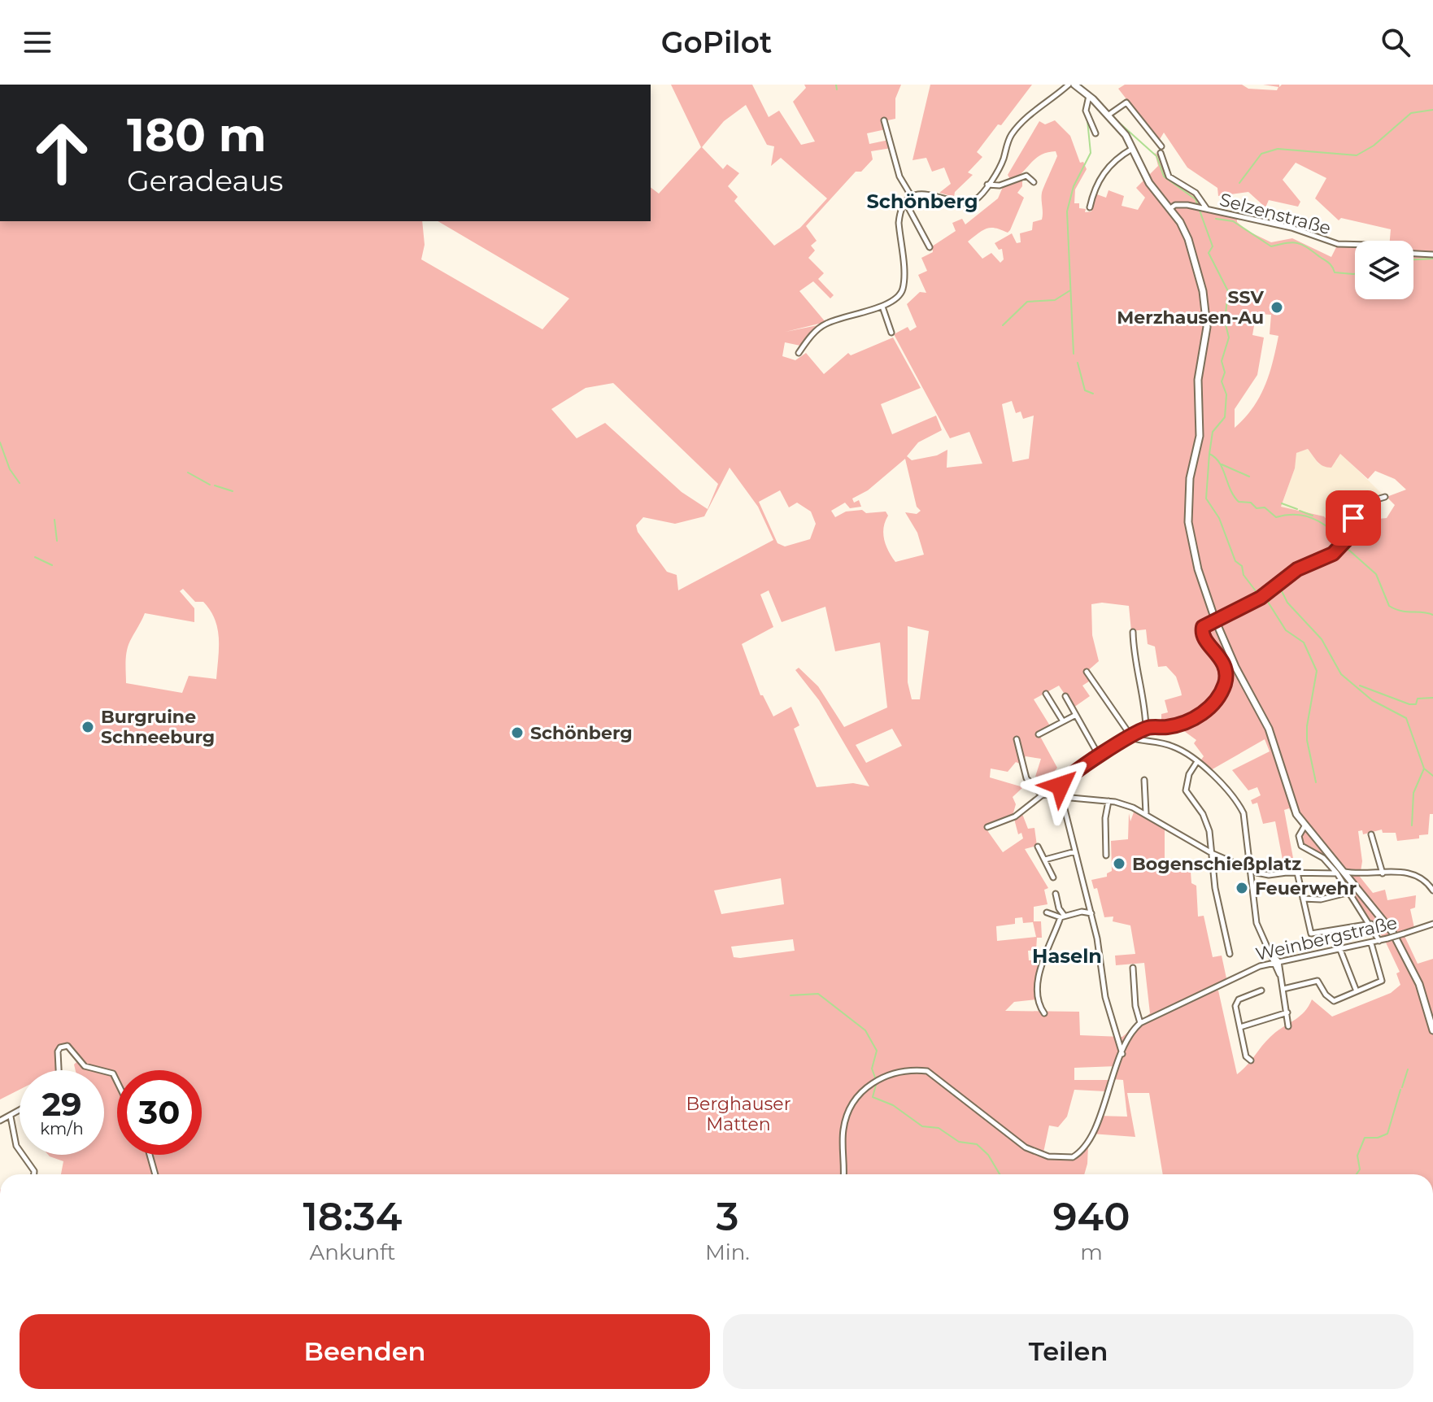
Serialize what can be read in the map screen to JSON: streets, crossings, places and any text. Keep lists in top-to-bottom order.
{
  "streets": {
    "street": ["Selzenstraße", "Weinbergstraße"]
  },
  "districts": ["Schönberg", "Haseln"],
  "parks": ["Berghauser Matten"],
  "places": [
    "SSV Merzhausen-Au",
    "Burgruine Schneeburg",
    "Schönberg",
    "Bogenschießplatz",
    "Feuerwehr"
  ],
  "page": {
    "header": "GoPilot",
    "turn": ["180 m", "Geradeaus"],
    "speed": "29 km/h",
    "limit": "30",
    "eta": [
      "18:34",
      "Ankunft",
      "3",
      "Min.",
      "940",
      "m"
    ],
    "buttons": ["Beenden", "Teilen"]
  }
}
